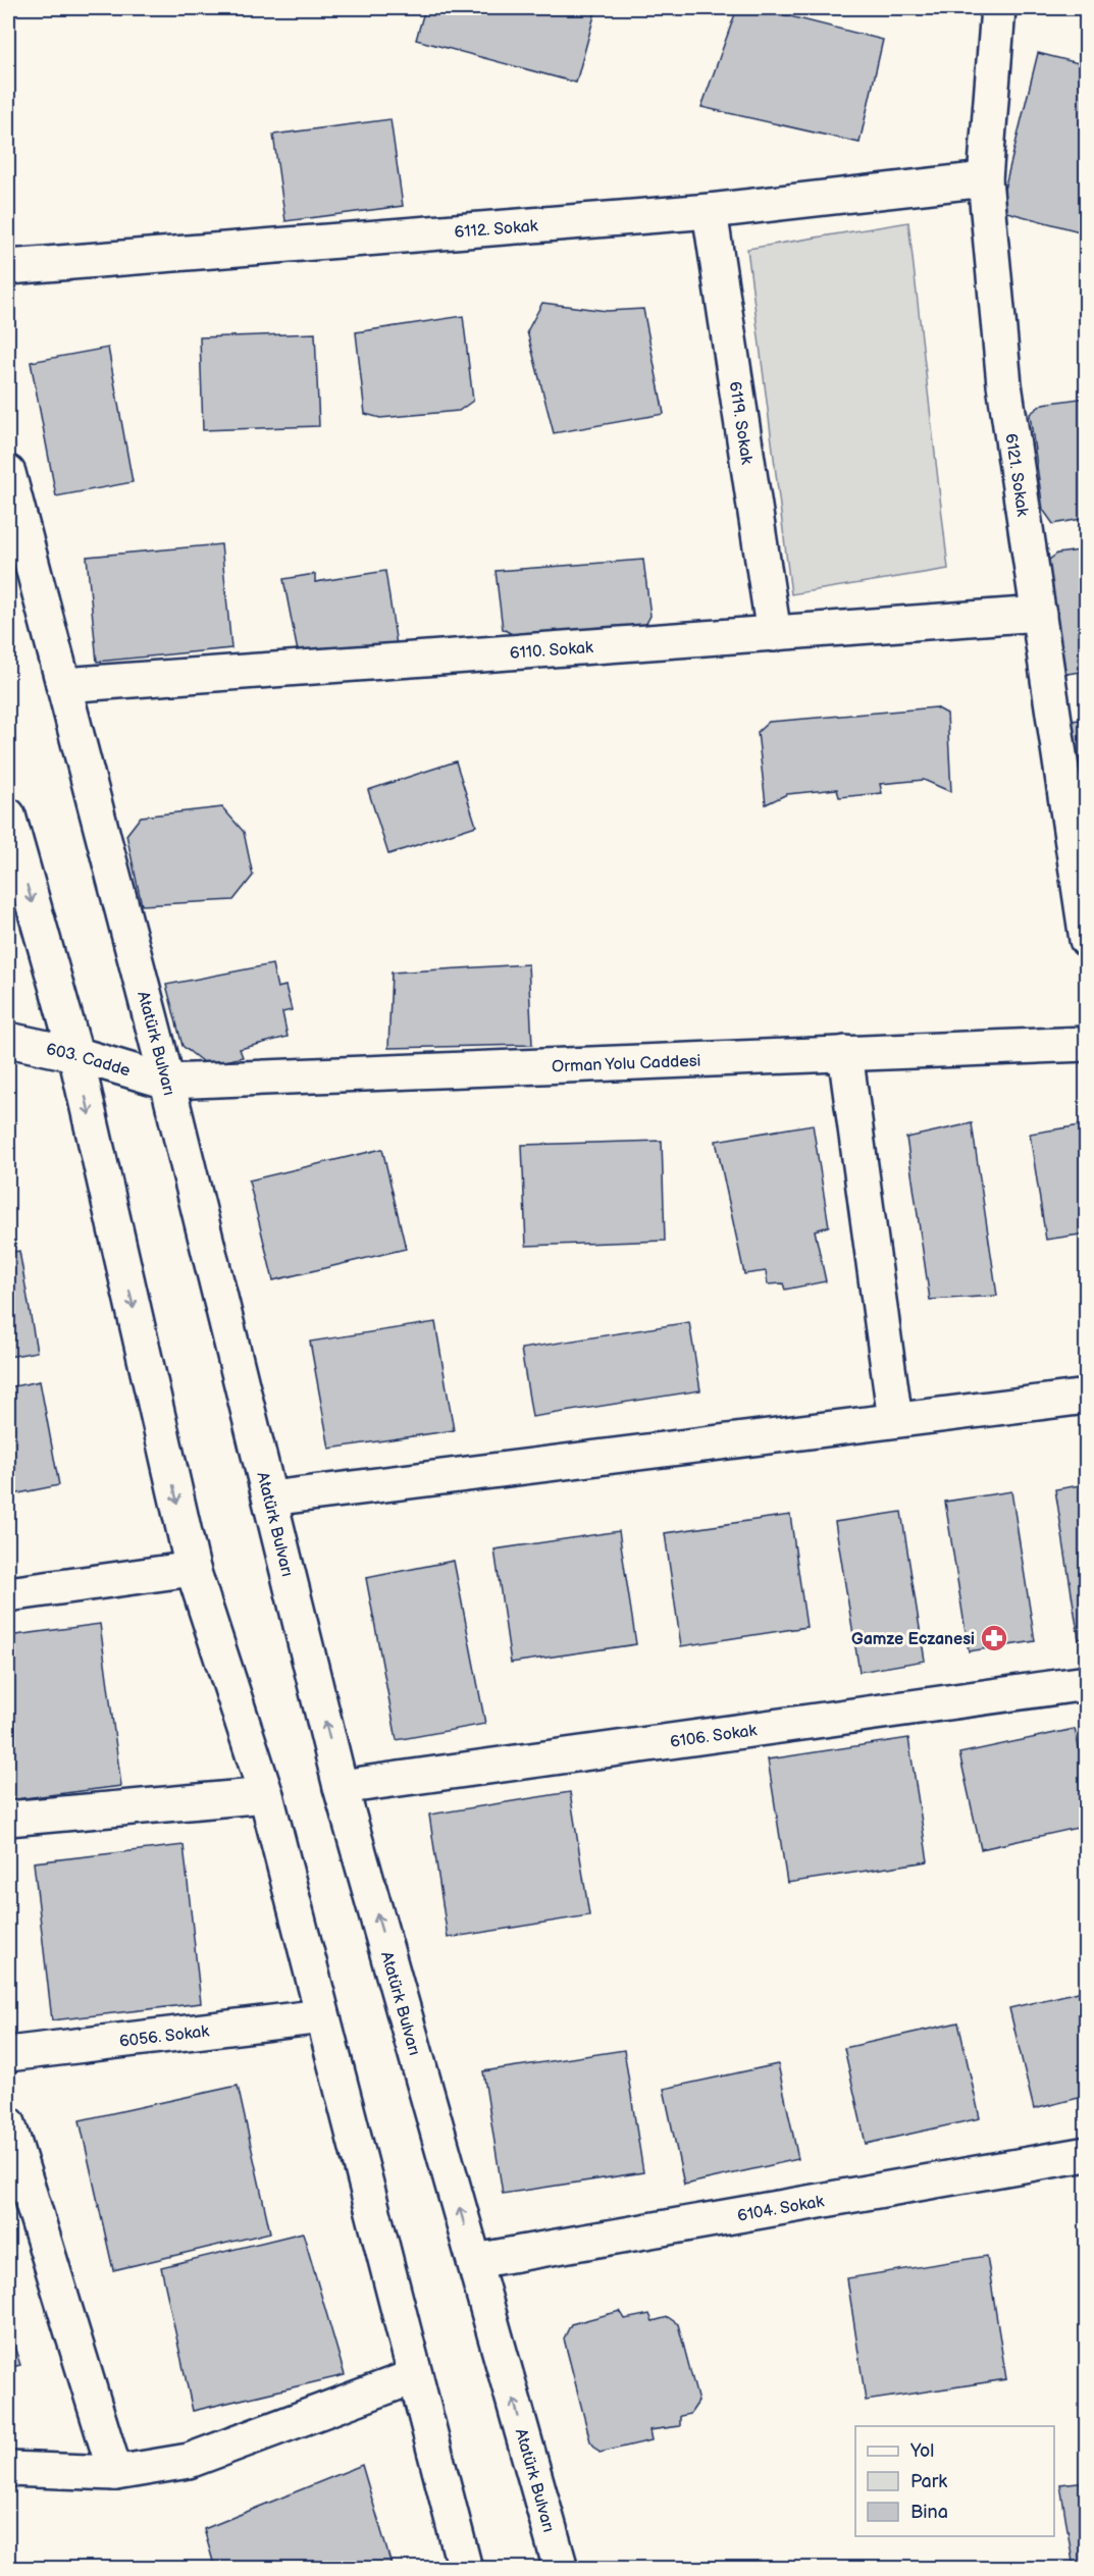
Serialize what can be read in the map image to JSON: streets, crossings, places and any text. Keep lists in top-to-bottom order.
{
  "streets": {
    "street": [
      "6112. Sokak",
      "6119. Sokak",
      "6121. Sokak",
      "6110. Sokak",
      "Atatürk Bulvarı",
      "603. Cadde",
      "Orman Yolu Caddesi",
      "6106. Sokak",
      "6056. Sokak",
      "6104. Sokak"
    ]
  },
  "crossings": [
    ["6112. Sokak", "6119. Sokak"],
    ["6112. Sokak", "6121. Sokak"],
    ["6119. Sokak", "6110. Sokak"],
    ["6121. Sokak", "6110. Sokak"],
    ["6110. Sokak", "Atatürk Bulvarı"],
    ["Atatürk Bulvarı", "603. Cadde"],
    ["Atatürk Bulvarı", "Orman Yolu Caddesi"],
    ["Atatürk Bulvarı", "6106. Sokak"],
    ["Atatürk Bulvarı", "6104. Sokak"],
    ["603. Cadde", "Orman Yolu Caddesi"]
  ],
  "places": {
    "pharmacy": ["Gamze Eczanesi"]
  },
  "legend": ["Yol", "Park", "Bina"]
}
